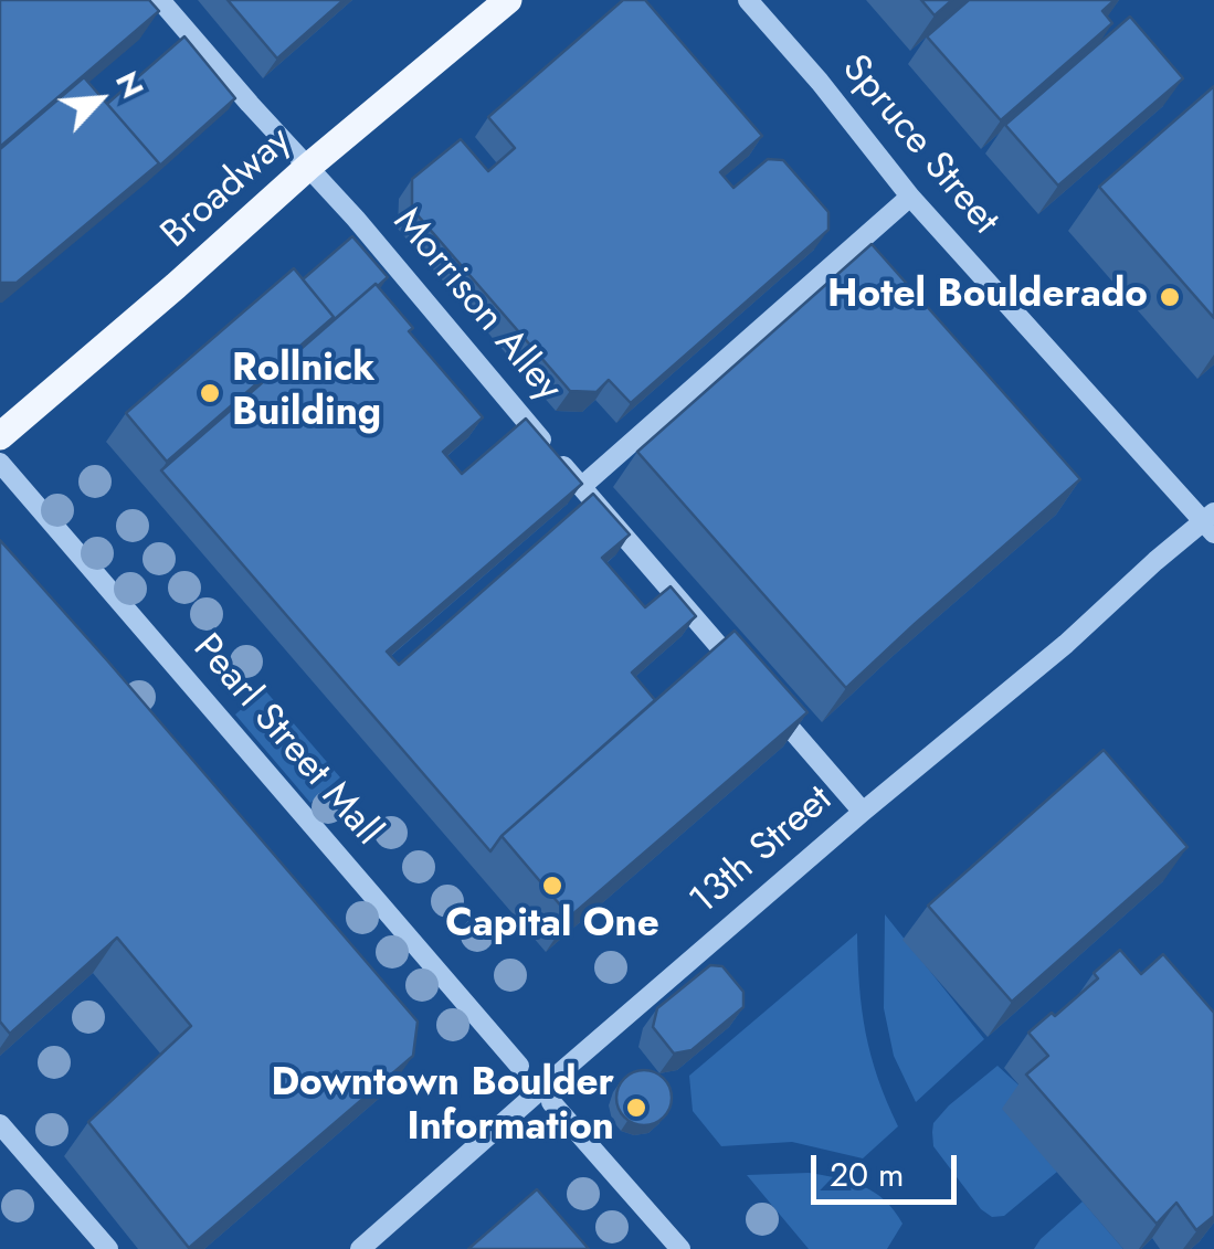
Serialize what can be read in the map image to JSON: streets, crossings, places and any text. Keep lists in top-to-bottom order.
{
  "streets": {
    "main road": ["Broadway"],
    "street": [
      "Spruce Street",
      "Morrison Alley",
      "Pearl Street Mall",
      "13th Street"
    ]
  },
  "crossings": [
    ["Spruce Street", "13th Street"],
    ["Broadway", "Morrison Alley"],
    ["Morrison Alley", "13th Street"]
  ],
  "places": [
    "Hotel Boulderado",
    "Rollnick Building",
    "Capital One",
    "Downtown Boulder Information"
  ],
  "scale_bar": "20 m",
  "north": "top right"
}
